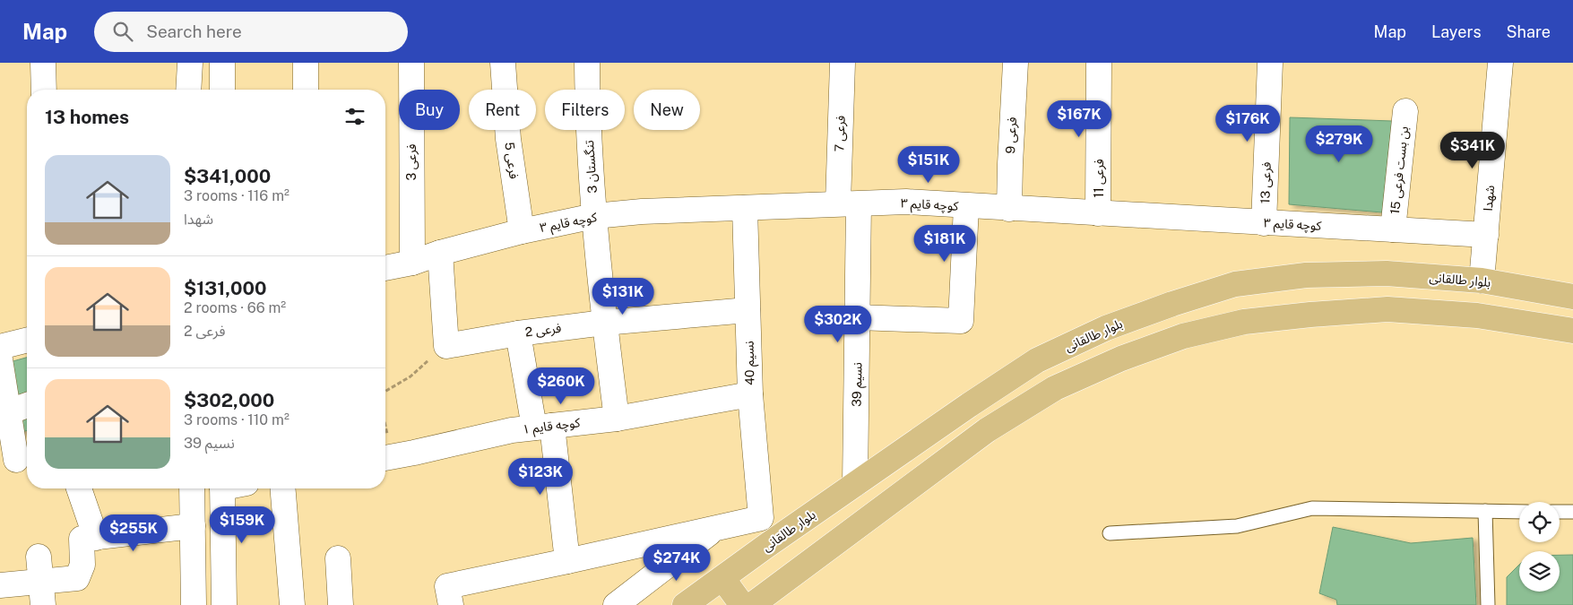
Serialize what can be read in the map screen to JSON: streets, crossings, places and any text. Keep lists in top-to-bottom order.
{
  "streets": {
    "main road": ["بلوار طالقانی"],
    "street": [
      "فرعی 7",
      "فرعی 9",
      "فرعی 5",
      "فرعی 3",
      "تنگستان 3",
      "بن بست فرعی 15",
      "فرعی 11",
      "فرعی 13",
      "شهدا",
      "کوچه قایم ۳",
      "فرعی 2",
      "نسیم 40",
      "نسیم 39",
      "کوچه قایم ۱"
    ]
  },
  "crossings": [
    ["فرعی 7", "کوچه قایم ۳"],
    ["فرعی 7", "نسیم 39"],
    ["فرعی 9", "کوچه قایم ۳"],
    ["فرعی 5", "کوچه قایم ۳"],
    ["فرعی 3", "کوچه قایم ۳"],
    ["تنگستان 3", "کوچه قایم ۳"],
    ["تنگستان 3", "فرعی 2"],
    ["تنگستان 3", "کوچه قایم ۱"],
    ["بن بست فرعی 15", "کوچه قایم ۳"],
    ["فرعی 11", "کوچه قایم ۳"],
    ["فرعی 13", "کوچه قایم ۳"],
    ["شهدا", "کوچه قایم ۳"],
    ["شهدا", "بلوار طالقانی"],
    ["کوچه قایم ۳", "نسیم 40"],
    ["کوچه قایم ۳", "نسیم 39"],
    ["بلوار طالقانی", "نسیم 39"],
    ["فرعی 2", "نسیم 40"],
    ["نسیم 40", "کوچه قایم ۱"]
  ],
  "page": {
    "header": "Map",
    "search": "Search here",
    "nav": ["Map", "Layers", "Share"],
    "chip": [
      "Buy",
      "Rent",
      "Filters",
      "New"
    ],
    "heading": "13 homes",
    "price": [
      "$167K",
      "$176K",
      "$279K",
      "$341K",
      "$151K",
      "$181K",
      "$131K",
      "$302K",
      "$260K",
      "$123K",
      "$159K",
      "$255K",
      "$274K"
    ],
    "list": [
      {
        "name": "$341,000",
        "note": "3 rooms · 116 m² · شهدا"
      },
      {
        "name": "$131,000",
        "note": "2 rooms · 66 m² · فرعی 2"
      },
      {
        "name": "$302,000",
        "note": "3 rooms · 110 m² · نسیم 39"
      }
    ]
  }
}
